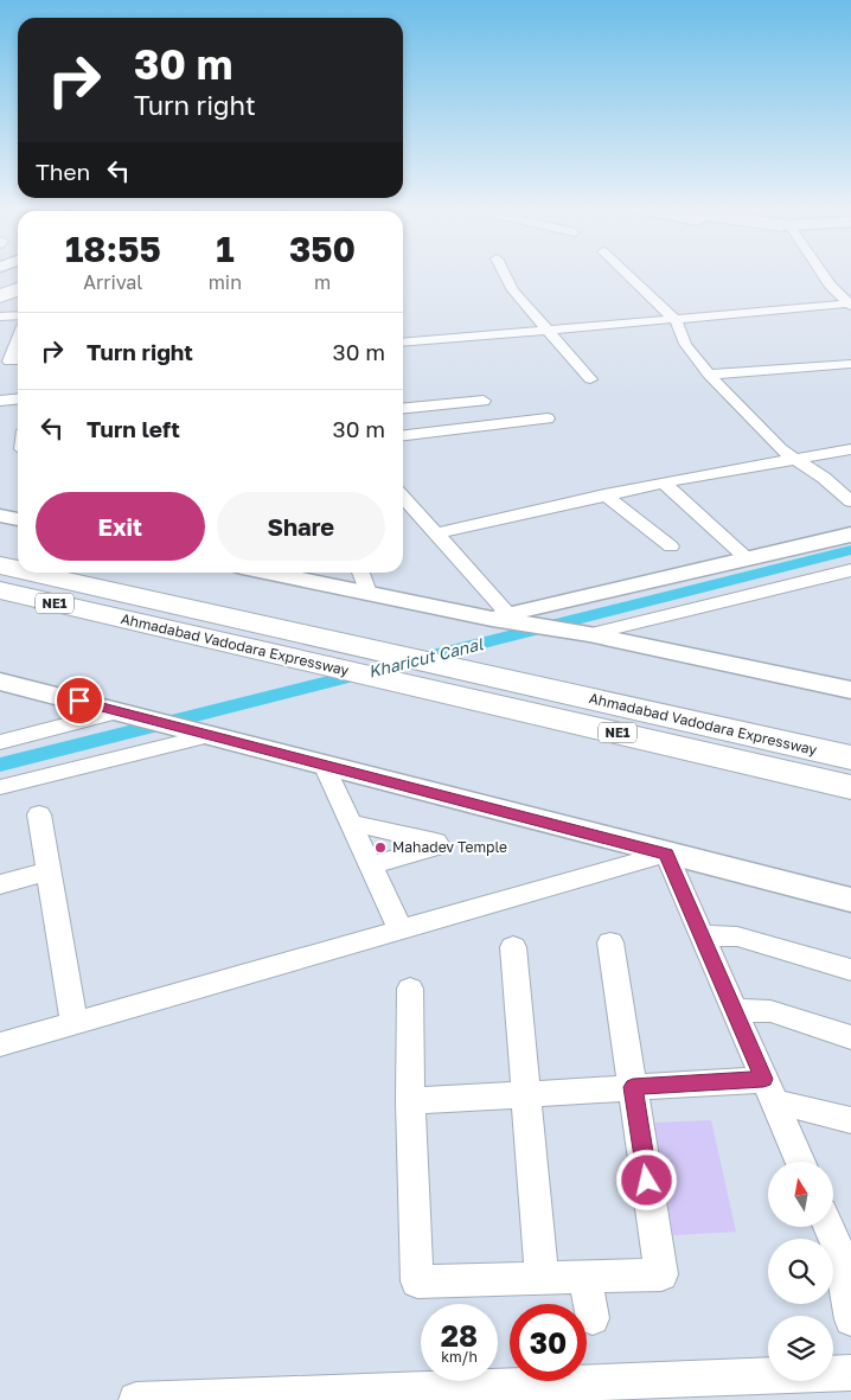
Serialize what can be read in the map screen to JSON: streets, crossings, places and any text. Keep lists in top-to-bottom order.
{
  "streets": {
    "main road": ["NE1", "Ahmadabad Vadodara Expressway"]
  },
  "water": ["Kharicut Canal"],
  "places": ["Mahadev Temple"],
  "north": "top",
  "page": {
    "turn": ["30 m", "Turn right"],
    "then": "Then",
    "eta": [
      "18:55",
      "Arrival",
      "1",
      "min",
      "350",
      "m"
    ],
    "list": [
      {
        "name": "Turn right",
        "value": "30 m"
      },
      {
        "name": "Turn left",
        "value": "30 m"
      }
    ],
    "buttons": ["Exit", "Share"],
    "speed": "28 km/h",
    "limit": "30"
  }
}
